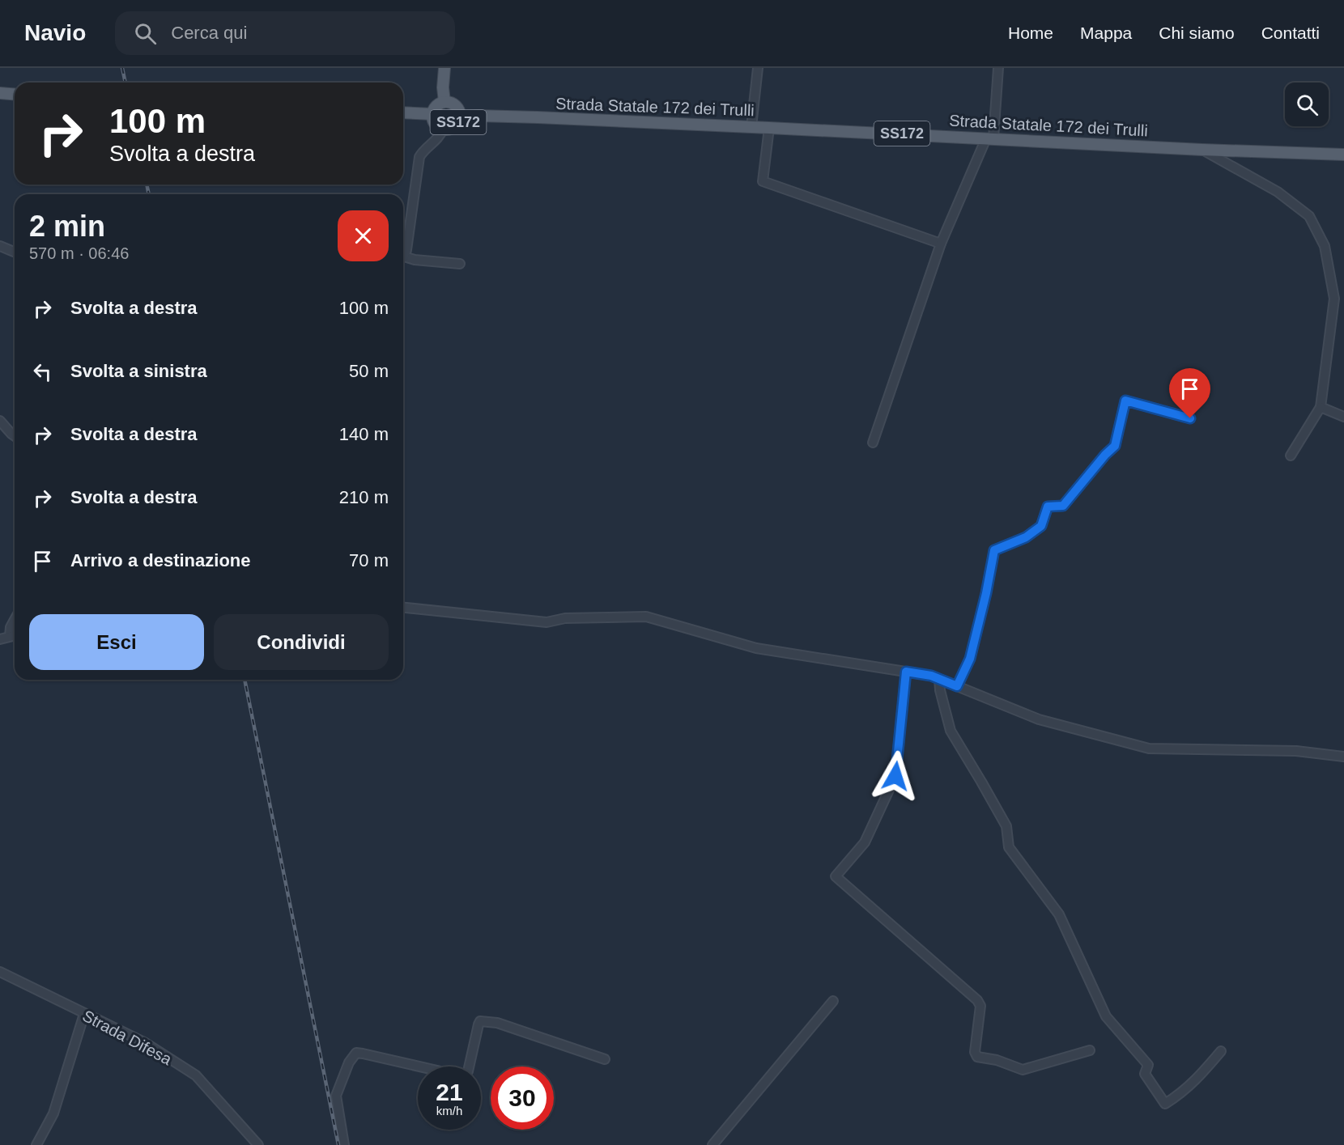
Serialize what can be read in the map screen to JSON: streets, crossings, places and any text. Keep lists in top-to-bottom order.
{
  "streets": {
    "main road": ["Strada Statale 172 dei Trulli", "SS172"],
    "street": ["Strada Difesa"]
  },
  "crossings": [
    ["Strada Statale 172 dei Trulli", "SS172"]
  ],
  "page": {
    "header": "Navio",
    "search": "Cerca qui",
    "nav": [
      "Home",
      "Mappa",
      "Chi siamo",
      "Contatti"
    ],
    "turn": ["100 m", "Svolta a destra"],
    "heading": ["2 min", "570 m · 06:46"],
    "list": [
      {
        "name": "Svolta a destra",
        "value": "100 m"
      },
      {
        "name": "Svolta a sinistra",
        "value": "50 m"
      },
      {
        "name": "Svolta a destra",
        "value": "140 m"
      },
      {
        "name": "Svolta a destra",
        "value": "210 m"
      },
      {
        "name": "Arrivo a destinazione",
        "value": "70 m"
      }
    ],
    "buttons": ["Esci", "Condividi"],
    "speed": "21 km/h",
    "limit": "30"
  }
}
